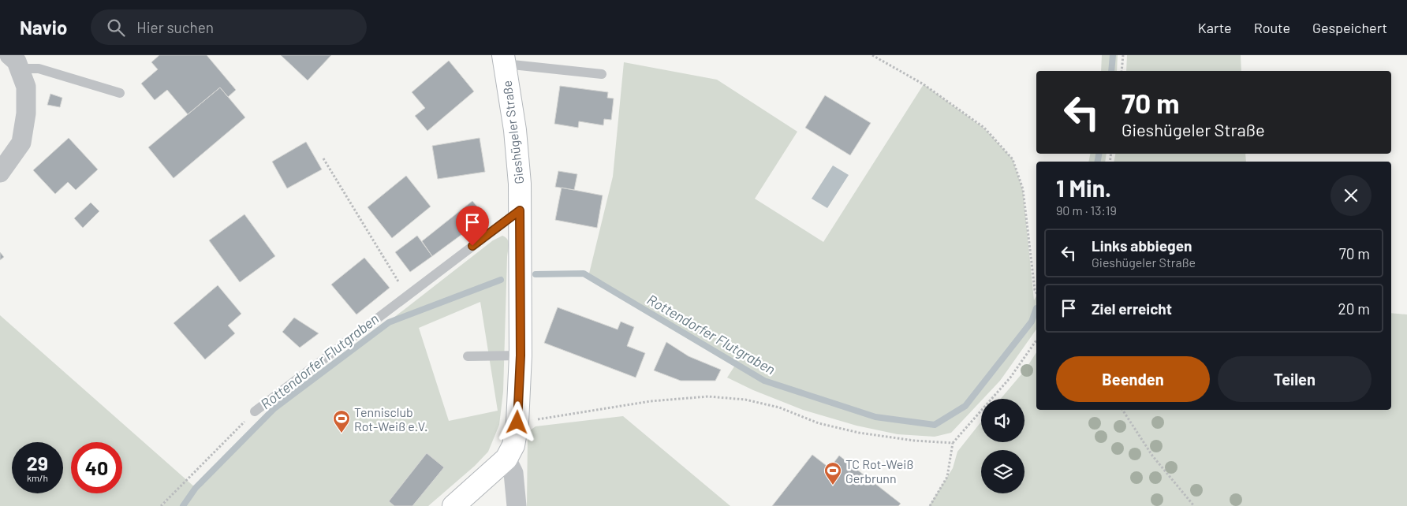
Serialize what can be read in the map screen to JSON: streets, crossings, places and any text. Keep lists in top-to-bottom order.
{
  "streets": {
    "street": ["Gieshügeler Straße"]
  },
  "water": ["Rottendorfer Flutgraben"],
  "places": {
    "sports": ["Tennisclub Rot-Weiß e.V.", "TC Rot-Weiß Gerbrunn"]
  },
  "page": {
    "header": "Navio",
    "search": "Hier suchen",
    "nav": ["Karte", "Route", "Gespeichert"],
    "turn": ["70 m", "Gieshügeler Straße"],
    "heading": ["1 Min.", "90 m · 13:19"],
    "list": [
      {
        "name": "Links abbiegen",
        "note": "Gieshügeler Straße",
        "value": "70 m"
      },
      {
        "name": "Ziel erreicht",
        "value": "20 m"
      }
    ],
    "buttons": ["Beenden", "Teilen"],
    "speed": "29 km/h",
    "limit": "40"
  }
}
